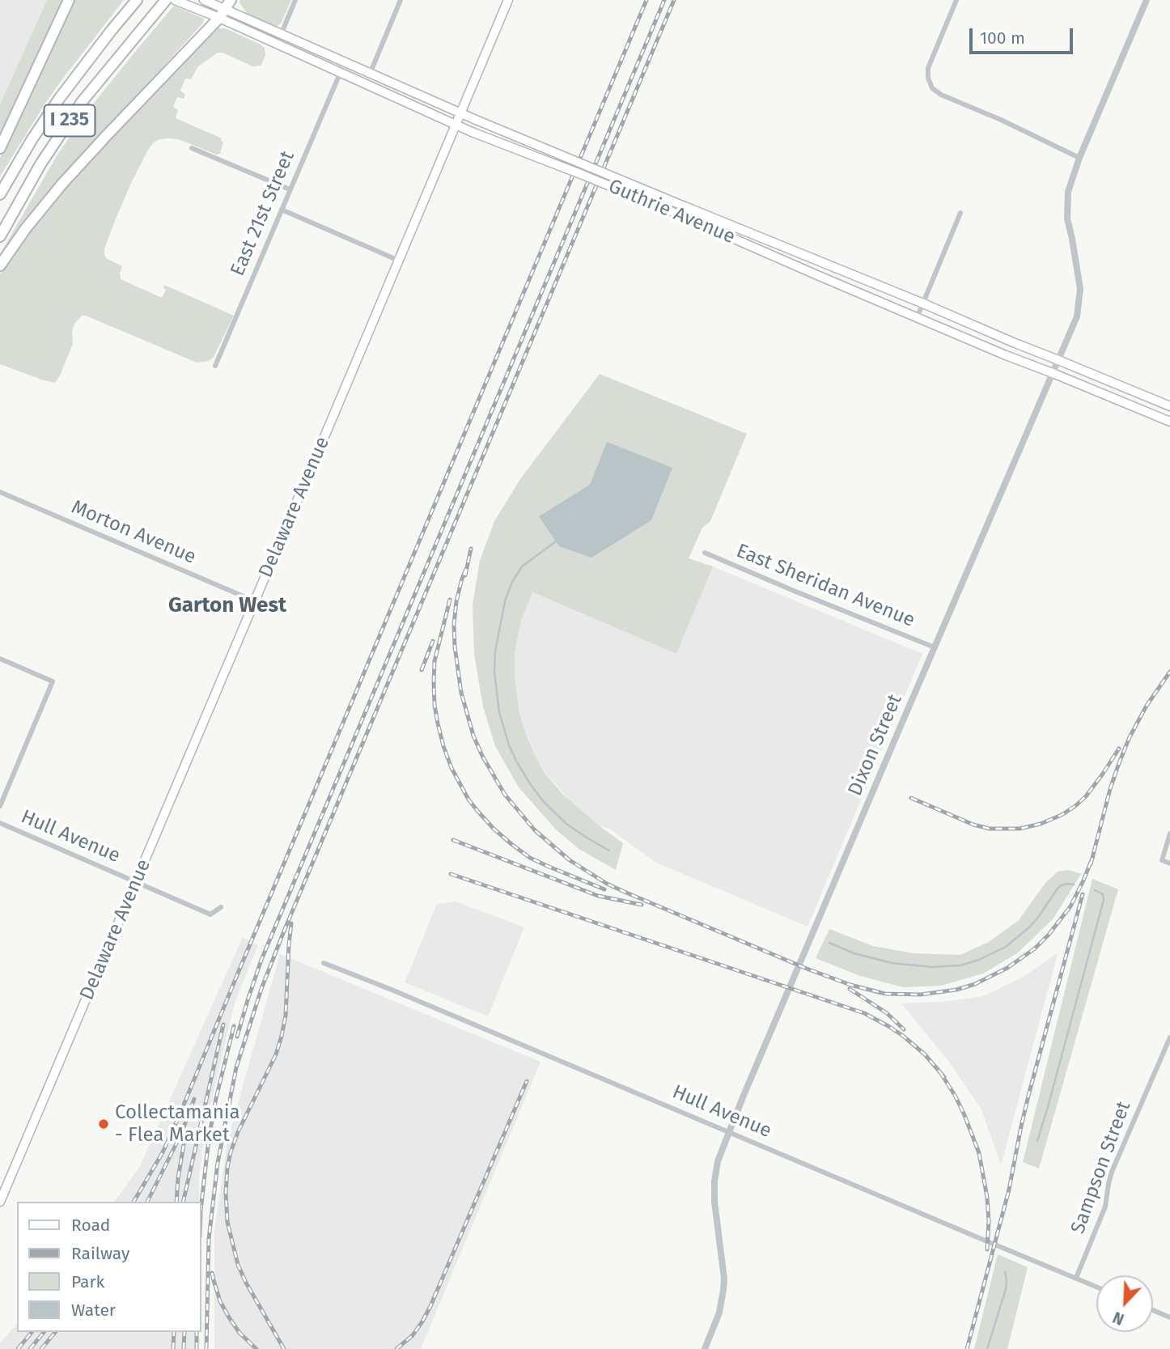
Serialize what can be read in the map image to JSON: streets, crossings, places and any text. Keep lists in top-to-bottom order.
{
  "streets": {
    "highway": ["I 235"],
    "main road": ["Guthrie Avenue", "Delaware Avenue"],
    "street": [
      "East 21st Street",
      "Morton Avenue",
      "East Sheridan Avenue",
      "Dixon Street",
      "Hull Avenue",
      "Sampson Street"
    ]
  },
  "crossings": [
    ["Guthrie Avenue", "East 21st Street"],
    ["Guthrie Avenue", "Delaware Avenue"],
    ["Guthrie Avenue", "Dixon Street"],
    ["Delaware Avenue", "Morton Avenue"],
    ["Delaware Avenue", "Hull Avenue"],
    ["East Sheridan Avenue", "Dixon Street"],
    ["Dixon Street", "Hull Avenue"],
    ["Hull Avenue", "Sampson Street"]
  ],
  "districts": ["Garton West"],
  "places": ["Collectamania - Flea Market"],
  "legend": [
    "Road",
    "Railway",
    "Park",
    "Water"
  ],
  "scale_bar": "100 m",
  "north": "bottom left"
}
